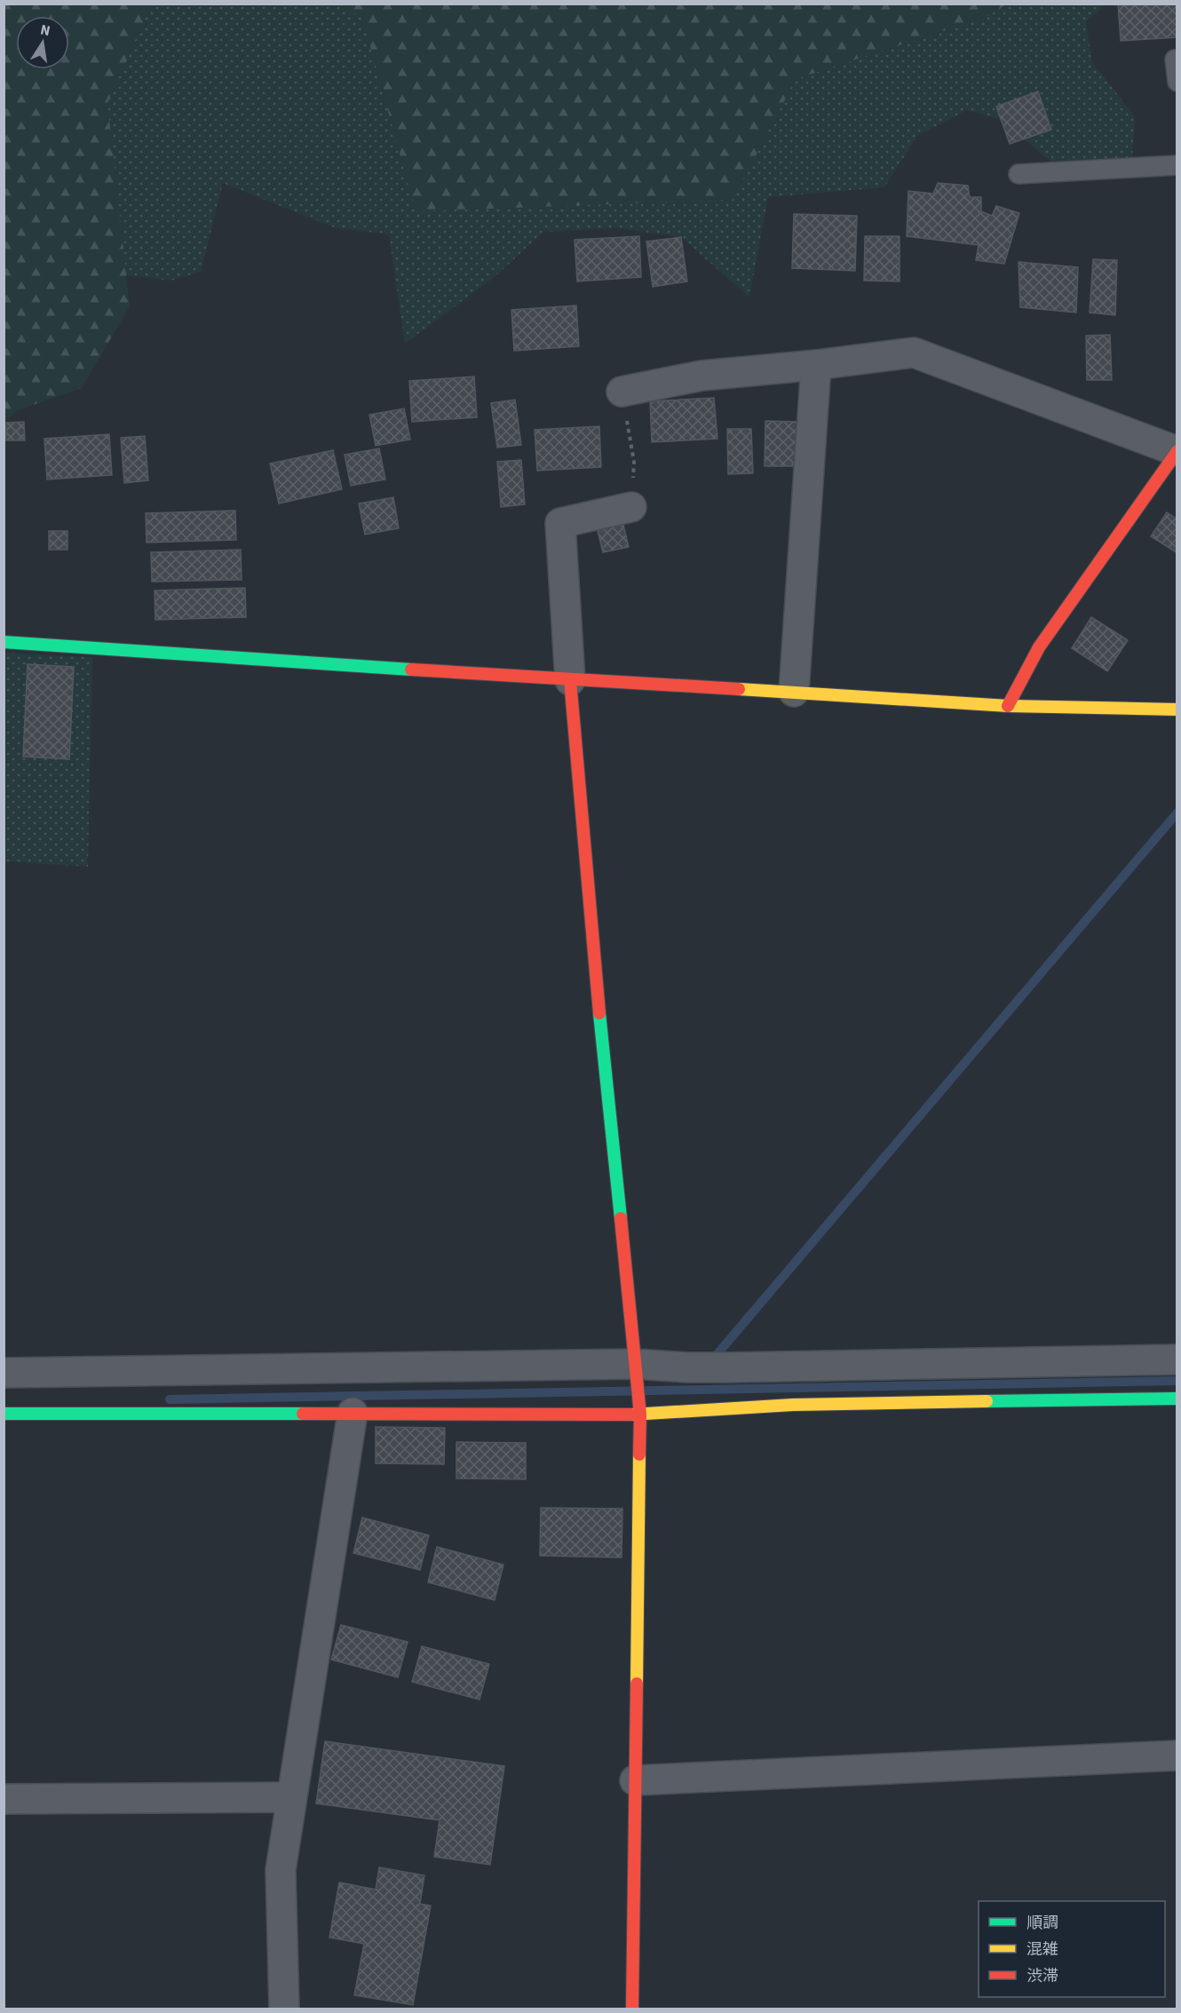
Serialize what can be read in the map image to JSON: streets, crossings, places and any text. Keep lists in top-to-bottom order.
{
  "legend": ["順調", "混雑", "渋滞"],
  "north": "top"
}
